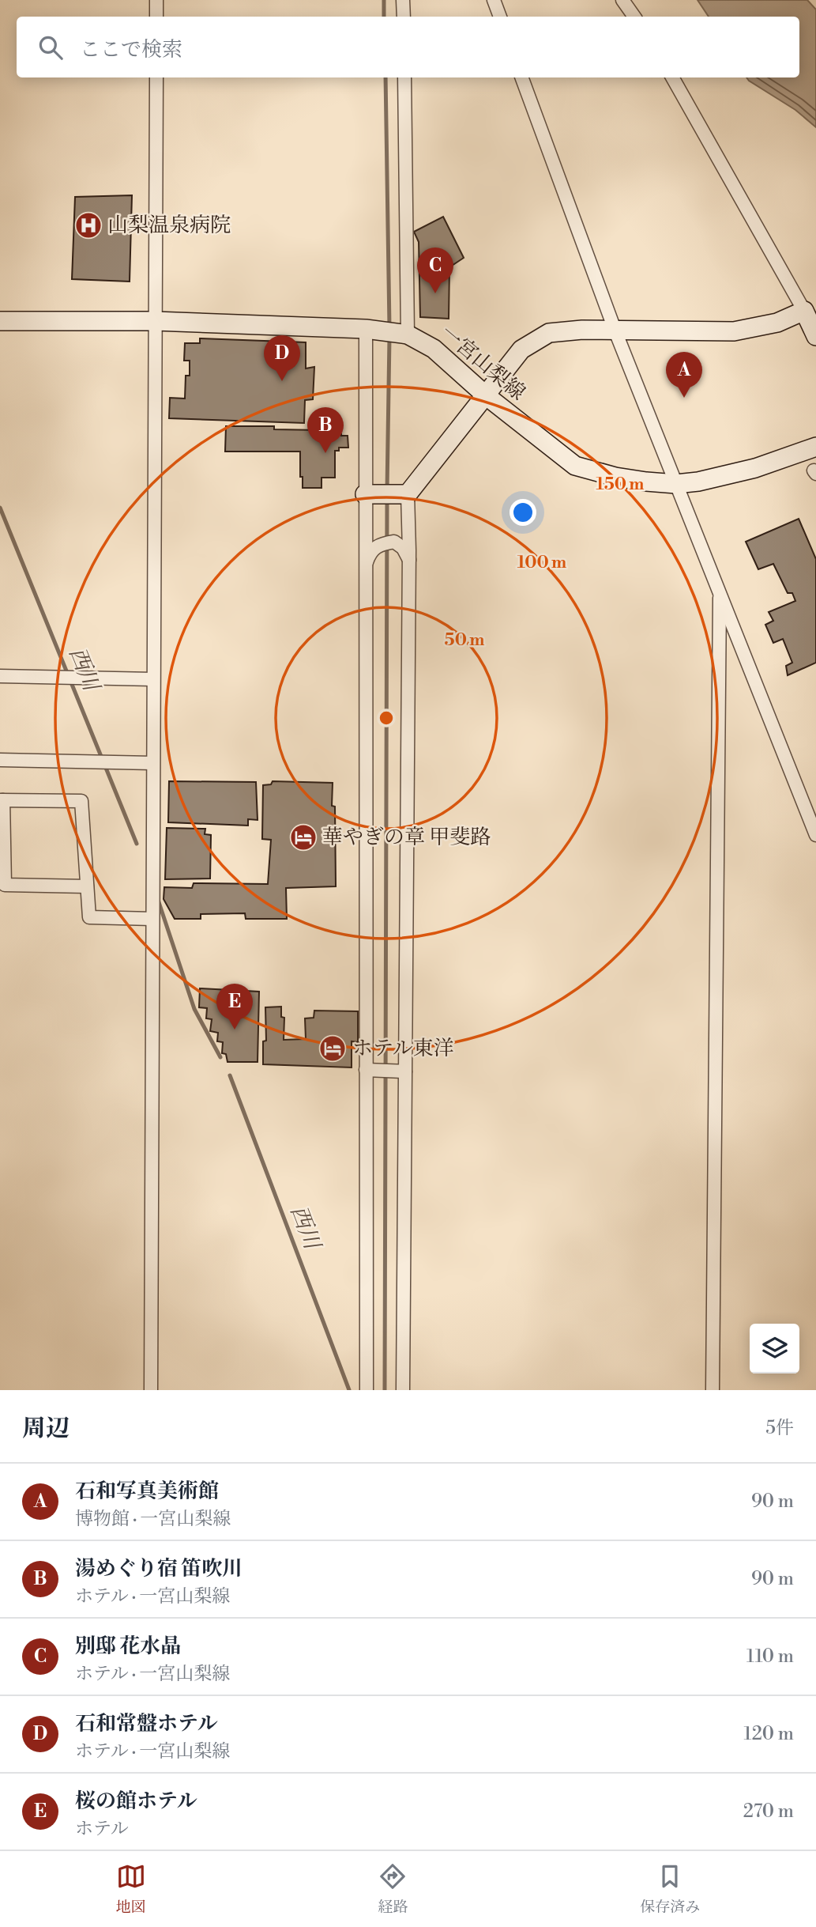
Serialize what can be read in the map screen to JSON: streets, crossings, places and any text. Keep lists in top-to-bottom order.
{
  "streets": {
    "main road": ["一宮山梨線"]
  },
  "water": ["西川"],
  "places": {
    "hospital": ["山梨温泉病院"],
    "hotel": ["華やぎの章 甲斐路", "ホテル東洋"]
  },
  "page": {
    "search": "ここで検索",
    "pins": [
      "C",
      "D",
      "A",
      "B",
      "E"
    ],
    "heading": ["周辺", "5件"],
    "list": [
      {
        "mark": "A",
        "name": "石和写真美術館",
        "note": "博物館 · 一宮山梨線",
        "value": "90 m"
      },
      {
        "mark": "B",
        "name": "湯めぐり宿 笛吹川",
        "note": "ホテル · 一宮山梨線",
        "value": "90 m"
      },
      {
        "mark": "C",
        "name": "別邸 花水晶",
        "note": "ホテル · 一宮山梨線",
        "value": "110 m"
      },
      {
        "mark": "D",
        "name": "石和常盤ホテル",
        "note": "ホテル · 一宮山梨線",
        "value": "120 m"
      },
      {
        "mark": "E",
        "name": "桜の館ホテル",
        "note": "ホテル",
        "value": "270 m"
      }
    ],
    "nav": ["地図", "経路", "保存済み"]
  },
  "rings": ["150 m", "100 m", "50 m"]
}
